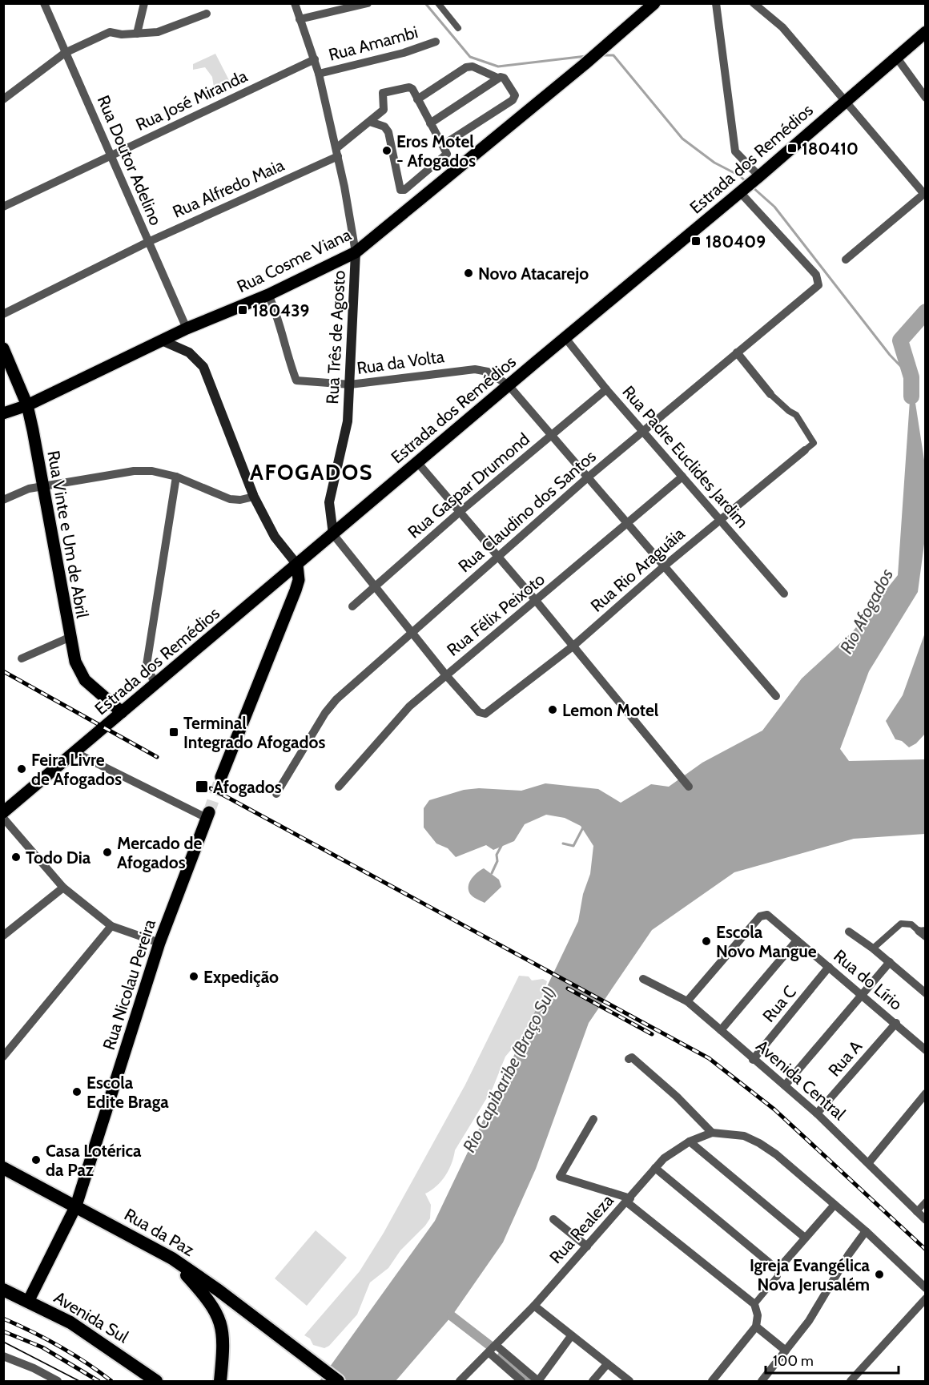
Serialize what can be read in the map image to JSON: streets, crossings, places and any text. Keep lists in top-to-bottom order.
{
  "streets": {
    "highway": ["Rua da Paz", "Avenida Sul"],
    "main road": [
      "Estrada dos Remédios",
      "Rua Cosme Viana",
      "Rua Três de Agosto",
      "Rua Vinte e Um de Abril",
      "Rua Nicolau Pereira"
    ],
    "street": [
      "Rua Amambi",
      "Rua José Miranda",
      "Rua Doutor Adelino",
      "Rua Alfredo Maia",
      "Rua da Volta",
      "Rua Padre Euclides Jardim",
      "Rua Gaspar Drumond",
      "Rua Claudino dos Santos",
      "Rua Rio Araguáia",
      "Rua Félix Peixoto",
      "Rua do Lírio",
      "Rua C",
      "Rua A",
      "Avenida Central",
      "Rua Realeza"
    ]
  },
  "crossings": [
    ["Rua Amambi", "Rua Três de Agosto"],
    ["Rua José Miranda", "Rua Doutor Adelino"],
    ["Rua José Miranda", "Rua Três de Agosto"],
    ["Estrada dos Remédios", "Rua Três de Agosto"],
    ["Estrada dos Remédios", "Rua da Volta"],
    ["Estrada dos Remédios", "Rua Padre Euclides Jardim"],
    ["Estrada dos Remédios", "Rua Claudino dos Santos"],
    ["Estrada dos Remédios", "Rua Vinte e Um de Abril"],
    ["Rua Doutor Adelino", "Rua Alfredo Maia"],
    ["Rua Doutor Adelino", "Rua Cosme Viana"],
    ["Rua Alfredo Maia", "Rua Três de Agosto"],
    ["Rua Cosme Viana", "Rua Três de Agosto"],
    ["Rua Cosme Viana", "Rua da Volta"],
    ["Rua Cosme Viana", "Rua Vinte e Um de Abril"],
    ["Rua Três de Agosto", "Rua da Volta"],
    ["Rua da Volta", "Rua Gaspar Drumond"],
    ["Rua da Volta", "Rua Claudino dos Santos"],
    ["Rua da Volta", "Rua Rio Araguáia"],
    ["Rua da Volta", "Rua Félix Peixoto"],
    ["Rua Padre Euclides Jardim", "Rua Gaspar Drumond"],
    ["Rua Padre Euclides Jardim", "Rua Claudino dos Santos"],
    ["Rua Padre Euclides Jardim", "Rua Rio Araguáia"],
    ["Rua Padre Euclides Jardim", "Rua Félix Peixoto"],
    ["Rua Rio Araguáia", "Rua Félix Peixoto"],
    ["Rua do Lírio", "Rua C"],
    ["Rua do Lírio", "Rua A"],
    ["Rua do Lírio", "Avenida Central"],
    ["Rua Nicolau Pereira", "Rua da Paz"],
    ["Rua Nicolau Pereira", "Avenida Sul"],
    ["Rua C", "Avenida Central"],
    ["Rua A", "Avenida Central"]
  ],
  "districts": ["AFOGADOS"],
  "water": ["Rio Afogados", "Rio Capibaribe (Braço Sul)"],
  "places": {
    "transit": [
      "180410",
      "180409",
      "180439",
      "Terminal Integrado Afogados",
      "Afogados"
    ],
    "other": [
      "Eros Motel - Afogados",
      "Novo Atacarejo",
      "Lemon Motel",
      "Feira Livre de Afogados",
      "Mercado de Afogados",
      "Todo Dia",
      "Escola Novo Mangue",
      "Expedição",
      "Escola Edite Braga",
      "Casa Lotérica da Paz",
      "Igreja Evangélica Nova Jerusalém"
    ]
  },
  "scale_bar": "100 m"
}
